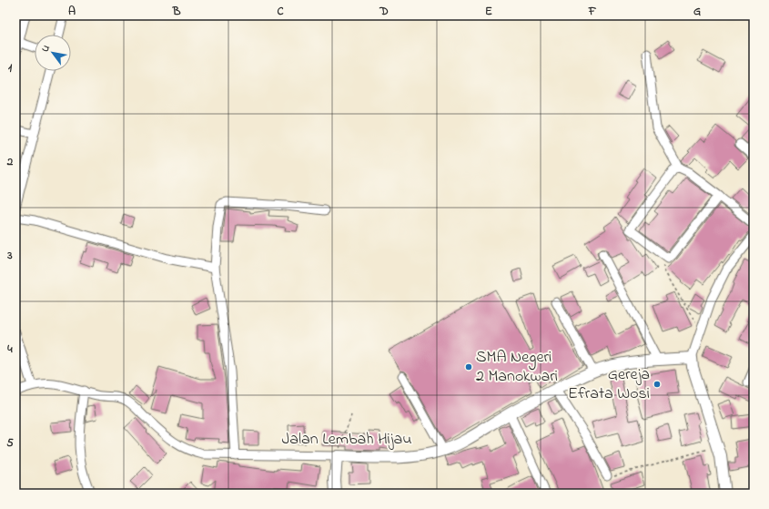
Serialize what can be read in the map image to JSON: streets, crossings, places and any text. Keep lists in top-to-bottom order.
{
  "streets": {
    "street": ["Jalan Lembah Hijau"]
  },
  "places": ["SMA Negeri 2 Manokwari", "Gereja Efrata Wosi"],
  "north": "top left",
  "grid": {
    "columns": [
      "A",
      "B",
      "C",
      "D",
      "E",
      "F",
      "G"
    ],
    "rows": [
      "1",
      "2",
      "3",
      "4",
      "5"
    ]
  }
}
